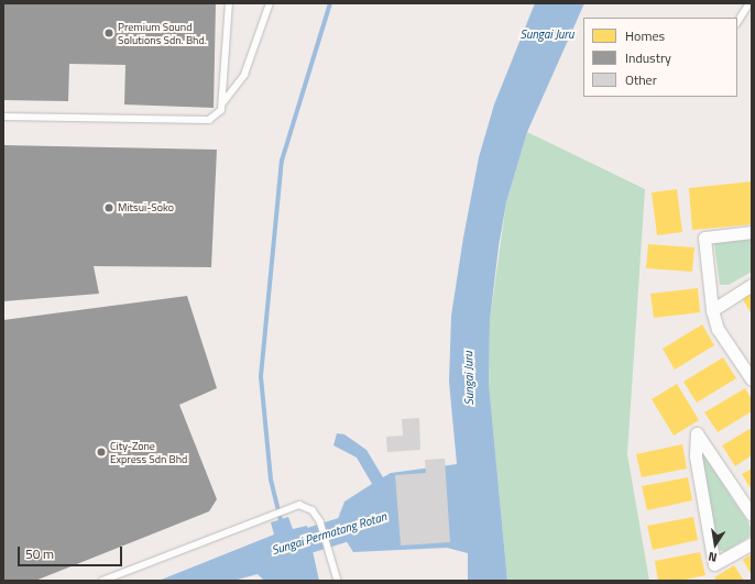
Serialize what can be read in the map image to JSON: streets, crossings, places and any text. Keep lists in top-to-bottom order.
{
  "water": ["Sungai Juru", "Sungai Permatang Rotan"],
  "places": ["Premium Sound Solutions Sdn. Bhd.", "Mitsui-Soko", "City-Zone Express Sdn Bhd"],
  "legend": ["Homes", "Industry", "Other"],
  "scale_bar": "50 m",
  "north": "bottom"
}
